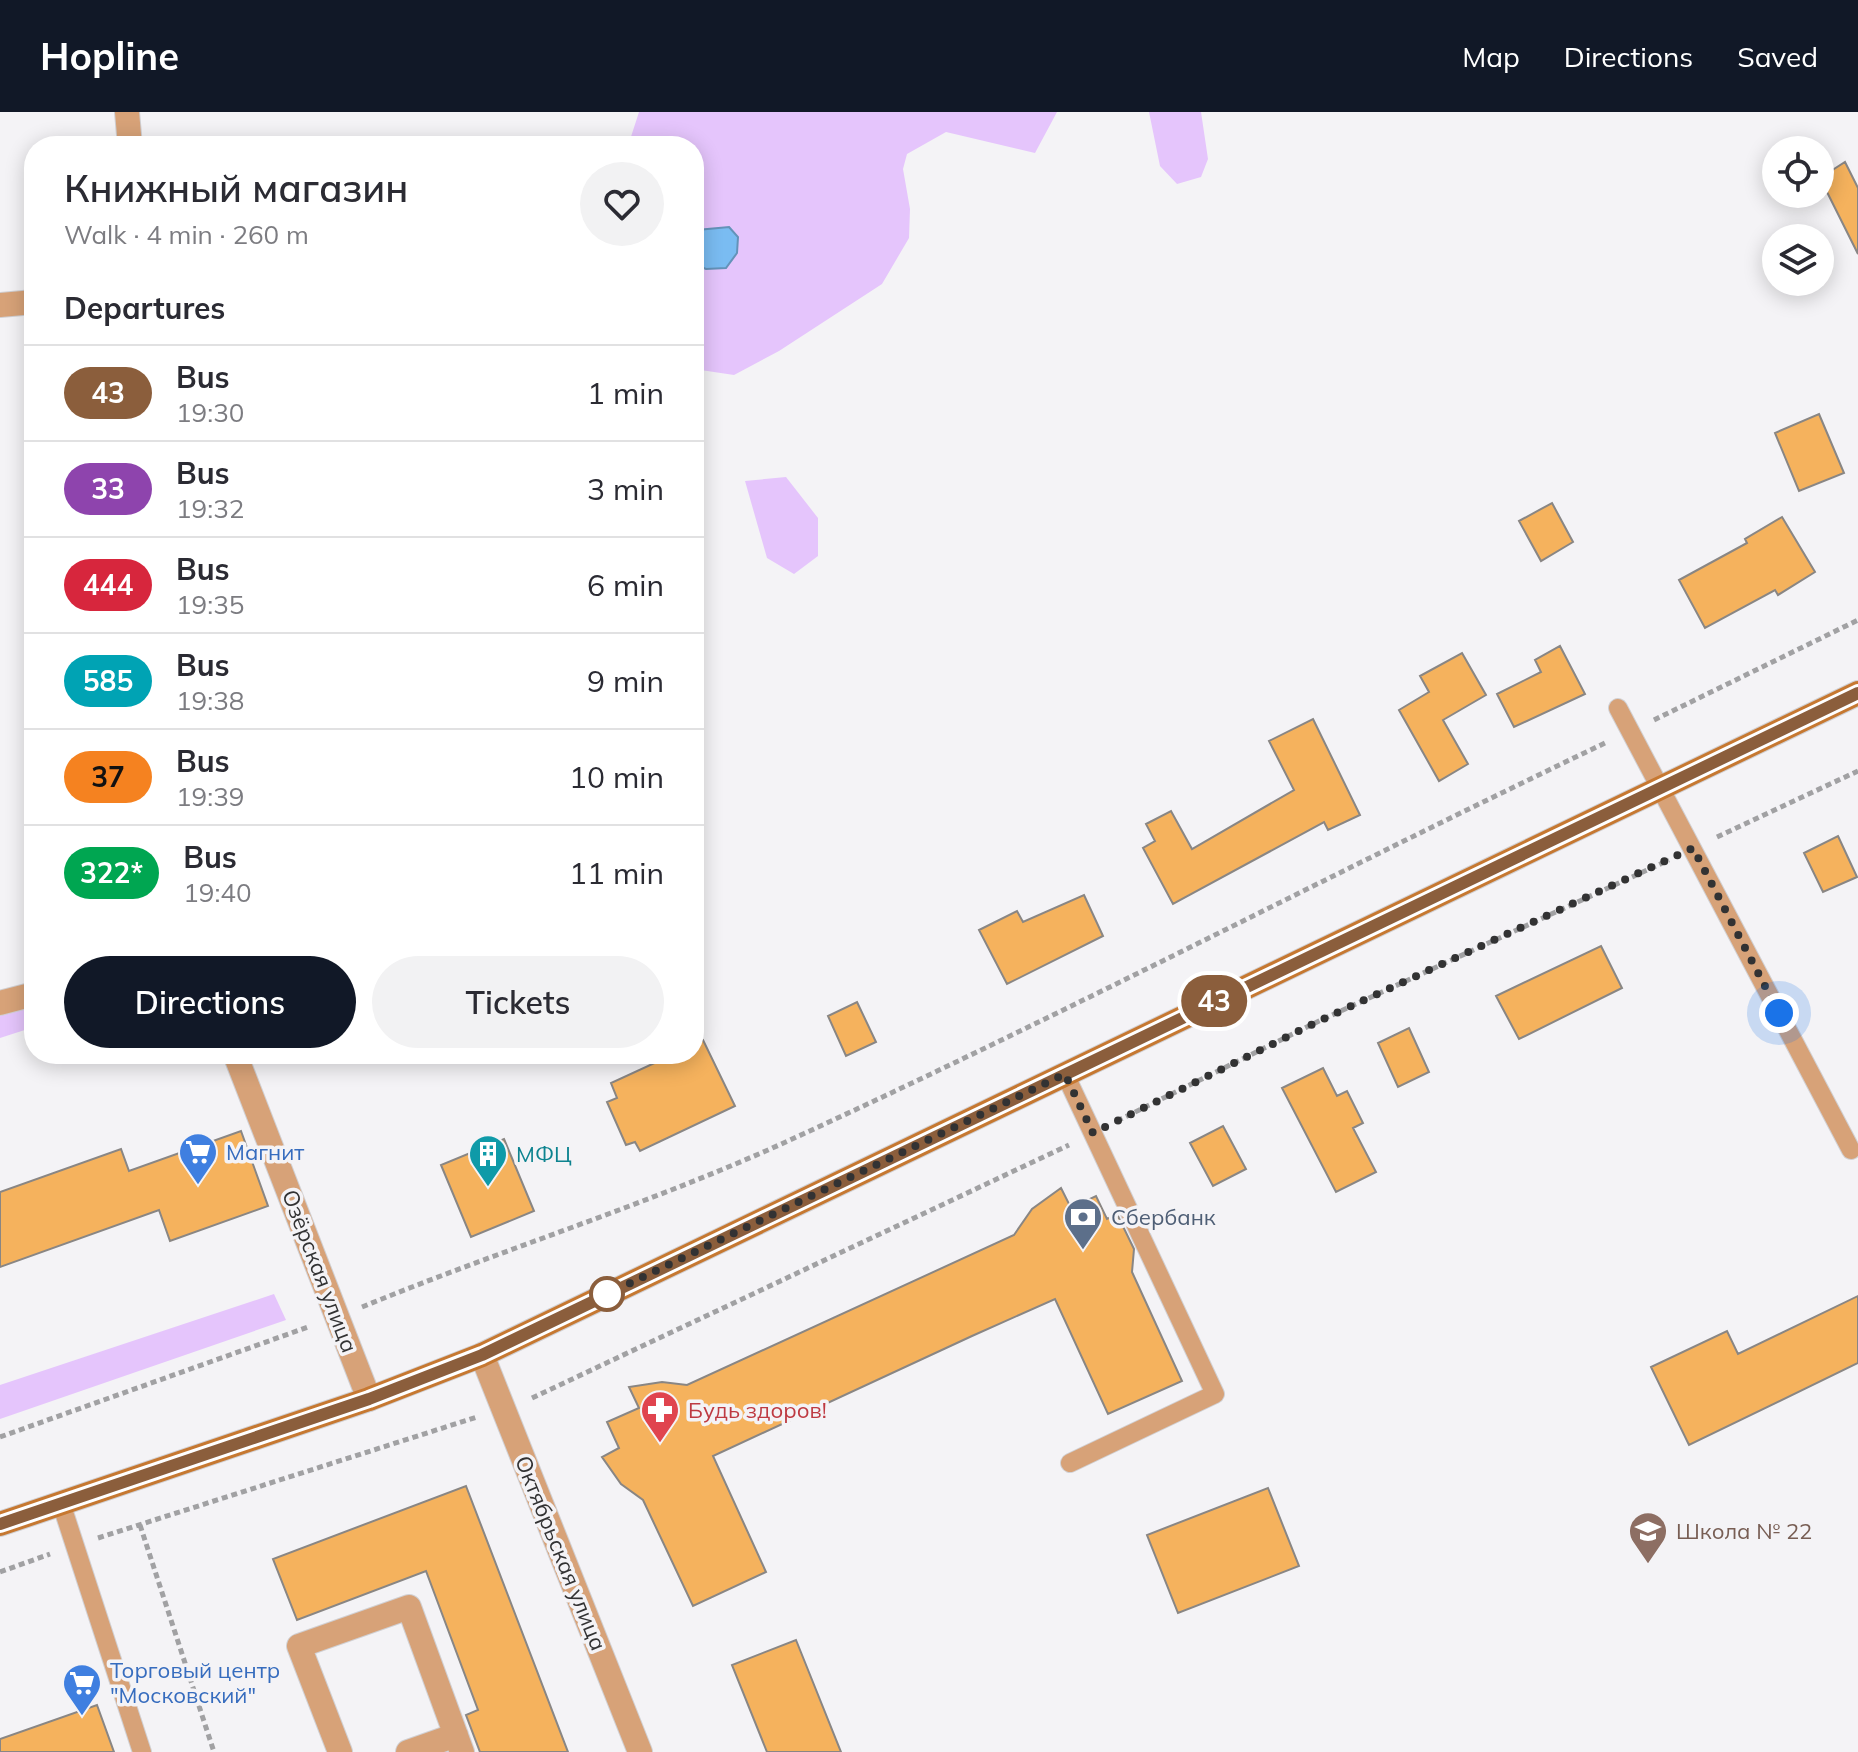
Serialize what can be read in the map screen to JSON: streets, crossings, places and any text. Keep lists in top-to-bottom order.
{
  "streets": {
    "street": ["Озёрская улица", "Октябрьская улица"]
  },
  "places": {
    "supermarket": ["Магнит", "Торговый центр \"Московский\""],
    "building": ["МФЦ"],
    "bank": ["Сбербанк"],
    "pharmacy": ["Будь здоров!"],
    "school or university": ["Школа № 22"]
  },
  "lines": ["bus line 43"],
  "page": {
    "header": "Hopline",
    "nav": ["Map", "Directions", "Saved"],
    "on_map": "43",
    "heading": [
      ["Книжный магазин", "Walk · 4 min · 260 m"],
      "Departures"
    ],
    "list": [
      {
        "mark": "43",
        "name": "Bus",
        "note": "19:30",
        "value": "1 min"
      },
      {
        "mark": "33",
        "name": "Bus",
        "note": "19:32",
        "value": "3 min"
      },
      {
        "mark": "444",
        "name": "Bus",
        "note": "19:35",
        "value": "6 min"
      },
      {
        "mark": "585",
        "name": "Bus",
        "note": "19:38",
        "value": "9 min"
      },
      {
        "mark": "37",
        "name": "Bus",
        "note": "19:39",
        "value": "10 min"
      },
      {
        "mark": "322*",
        "name": "Bus",
        "note": "19:40",
        "value": "11 min"
      }
    ],
    "buttons": ["Directions", "Tickets"]
  }
}
